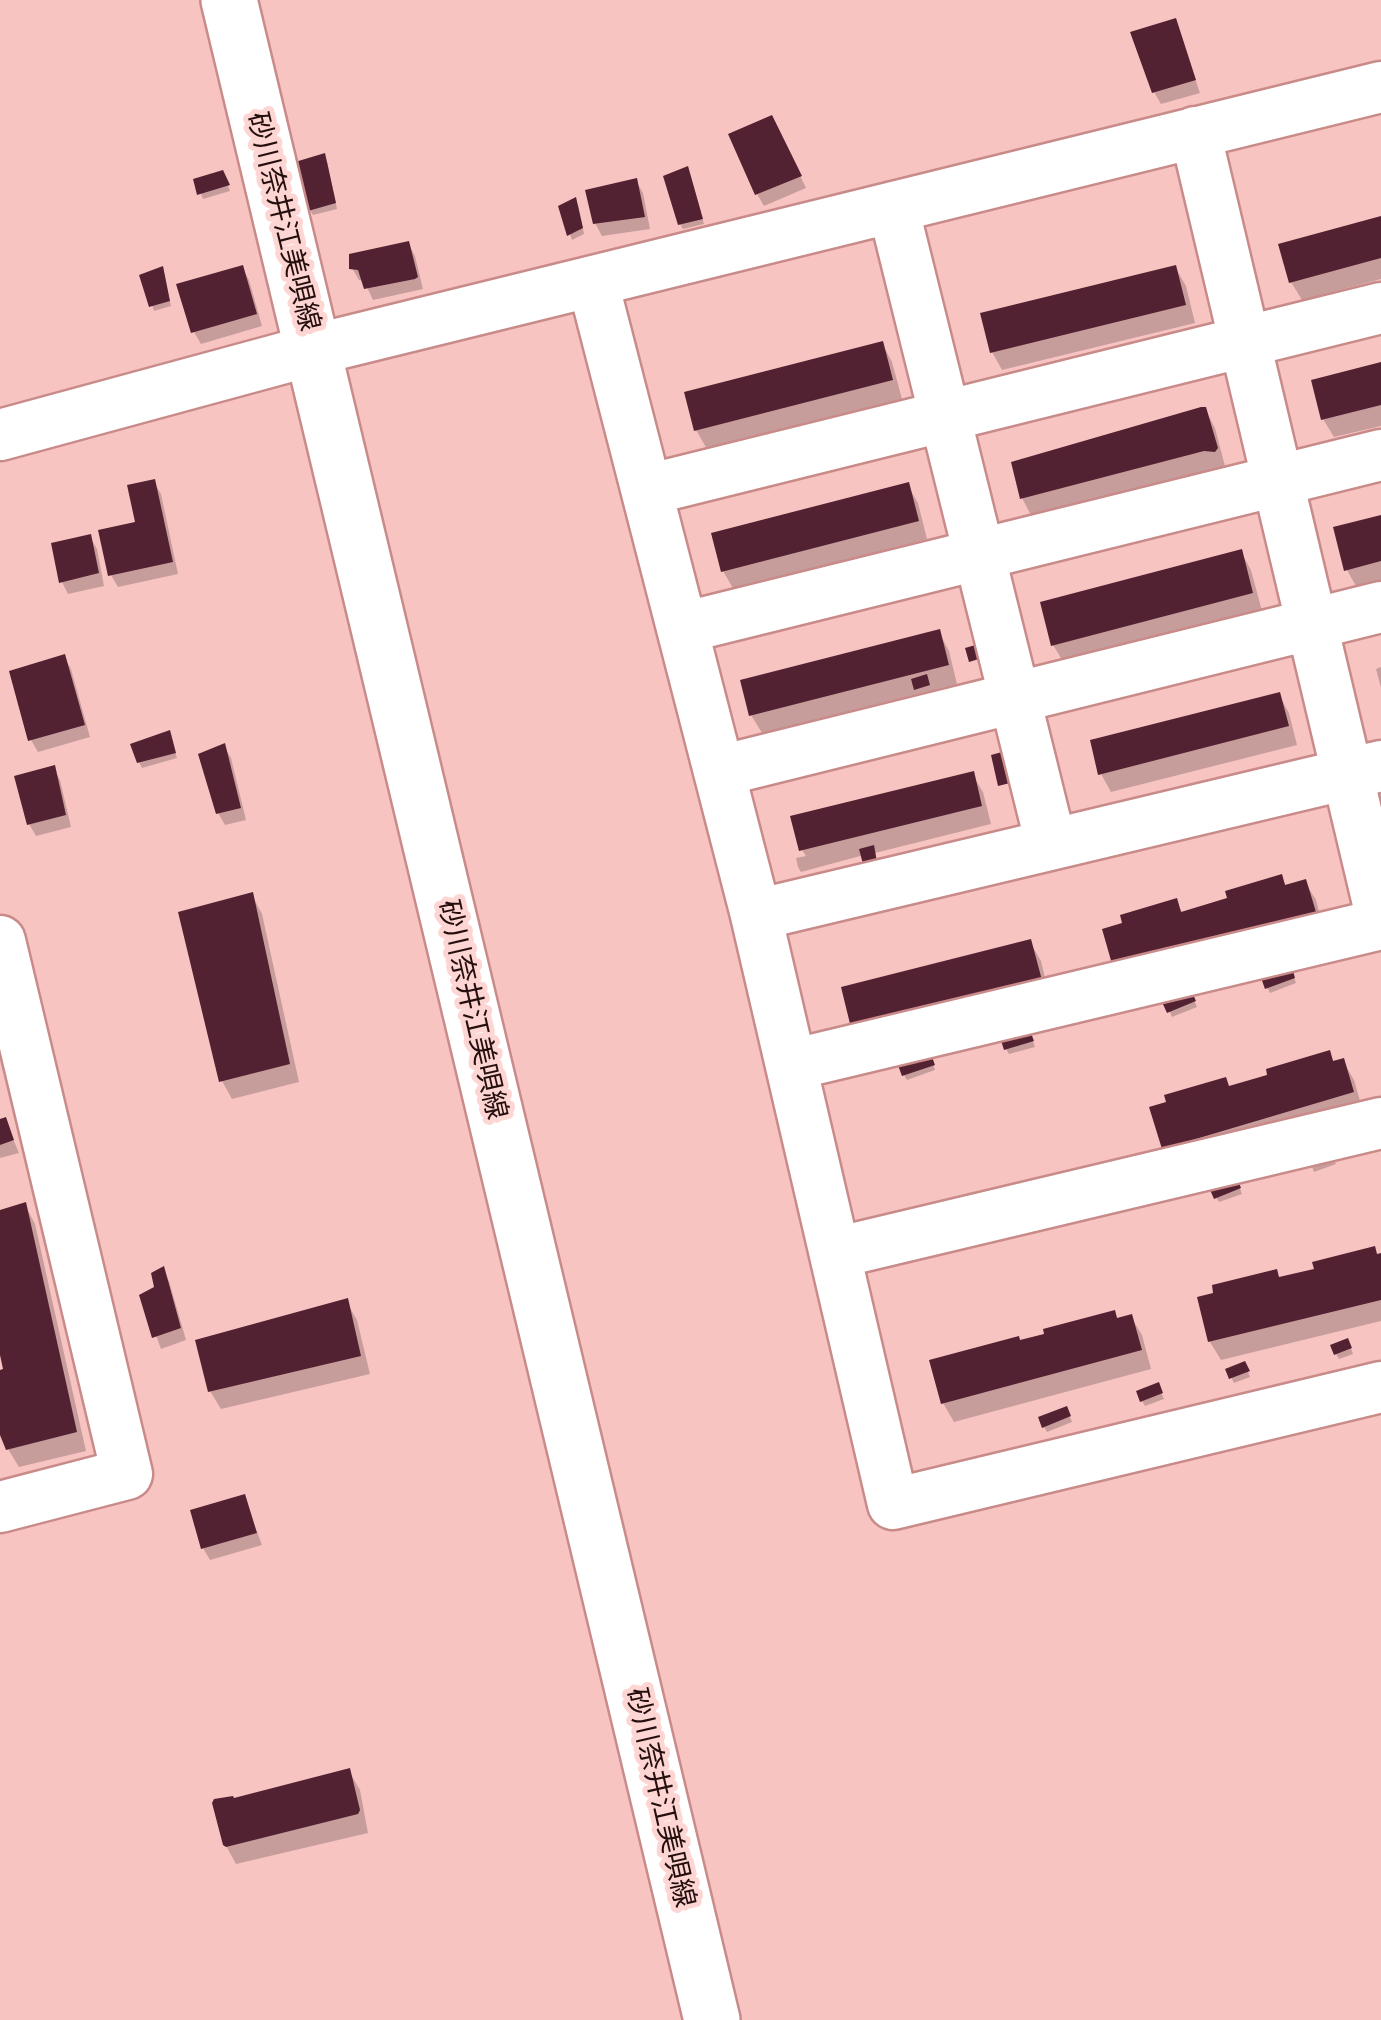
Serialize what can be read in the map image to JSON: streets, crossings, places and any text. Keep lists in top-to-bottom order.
{
  "streets": {
    "main road": ["砂川奈井江美唄線"]
  }
}
